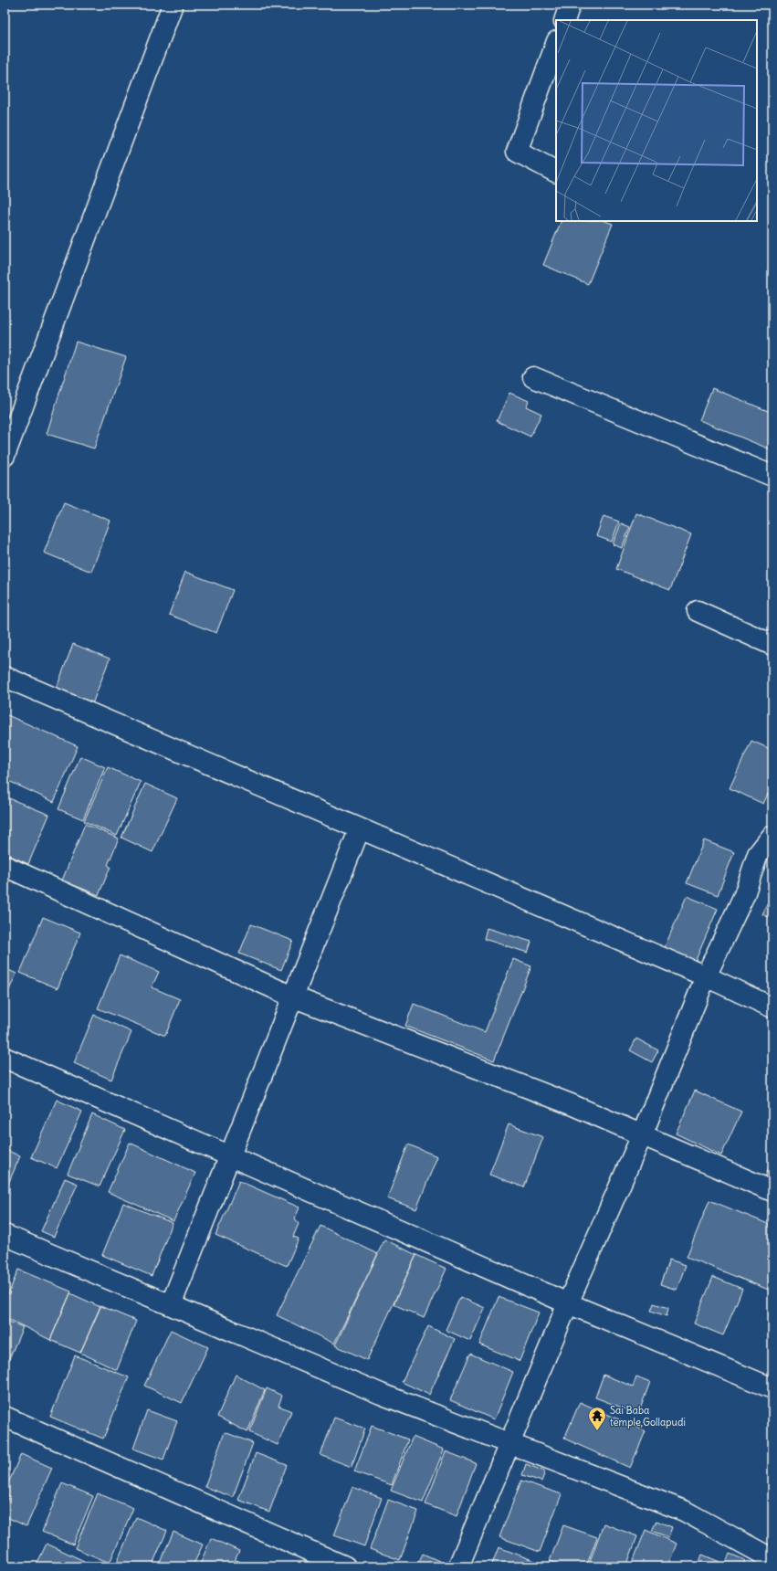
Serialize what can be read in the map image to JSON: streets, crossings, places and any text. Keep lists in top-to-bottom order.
{
  "places": {
    "temple": ["Sai Baba temple,Gollapudi"]
  }
}
